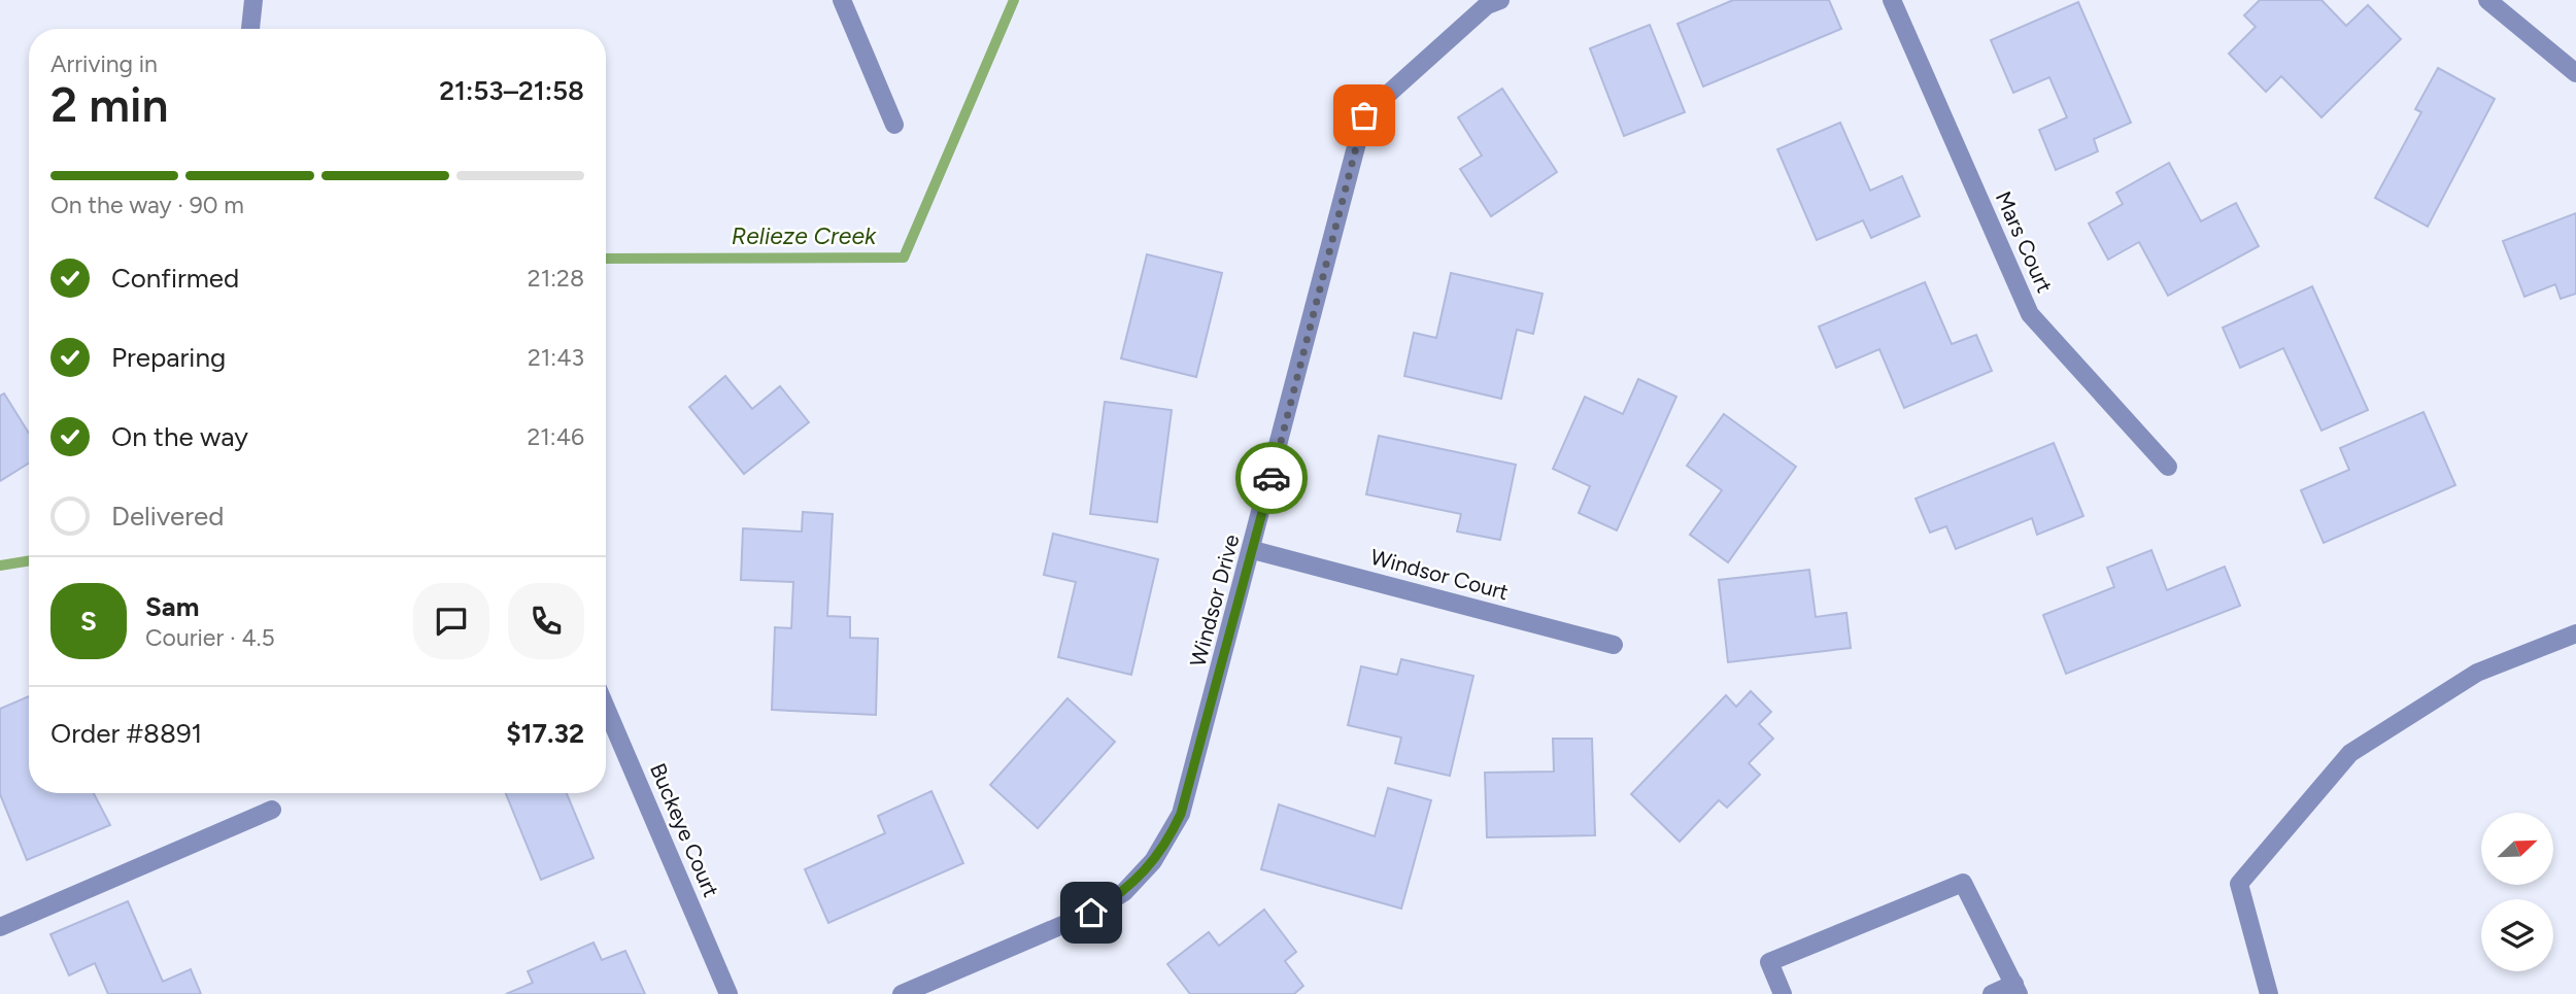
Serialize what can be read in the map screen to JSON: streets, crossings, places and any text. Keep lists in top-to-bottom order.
{
  "streets": {
    "street": [
      "Mars Court",
      "Windsor Court",
      "Windsor Drive",
      "Buckeye Court"
    ]
  },
  "crossings": [
    ["Windsor Court", "Windsor Drive"]
  ],
  "water": ["Relieze Creek"],
  "north": "top right",
  "page": {
    "heading": ["2 min", "Arriving in", "21:53–21:58"],
    "panel": [
      "Sam",
      "Courier · 4.5",
      "Order #8891",
      "$17.32"
    ],
    "bar": "On the way · 90 m",
    "list": [
      ["Confirmed", "21:28"],
      ["Preparing", "21:43"],
      ["On the way", "21:46"],
      "Delivered"
    ],
    "round": "S"
  }
}
